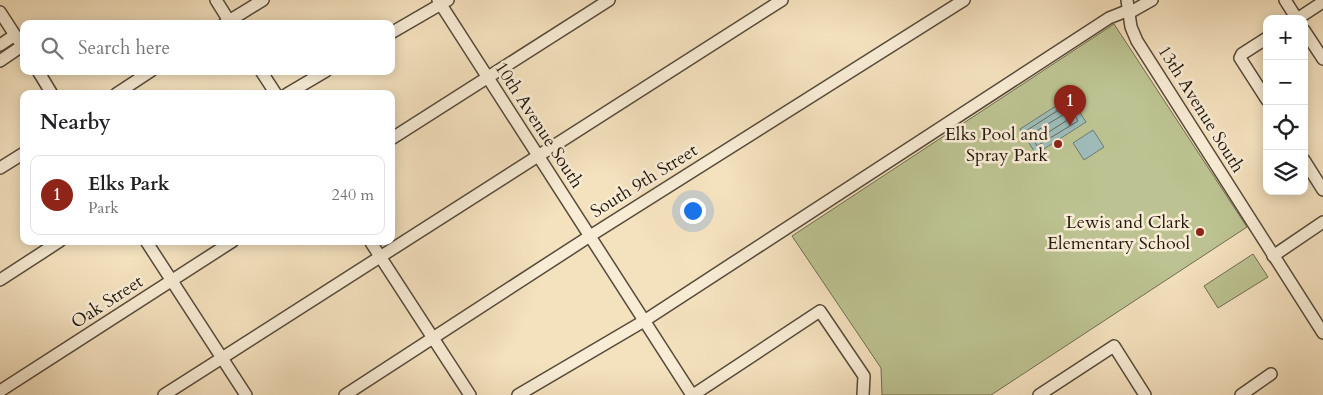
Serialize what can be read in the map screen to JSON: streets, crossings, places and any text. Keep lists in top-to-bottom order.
{
  "streets": {
    "street": [
      "13th Avenue South",
      "10th Avenue South",
      "South 9th Street",
      "Oak Street"
    ]
  },
  "crossings": [
    ["10th Avenue South", "South 9th Street"]
  ],
  "places": ["Elks Pool and Spray Park", "Lewis and Clark Elementary School"],
  "page": {
    "map_buttons": ["+", "−"],
    "search": "Search here",
    "pins": "1",
    "heading": "Nearby",
    "list": [
      {
        "mark": "1",
        "name": "Elks Park",
        "note": "Park",
        "value": "240 m"
      }
    ]
  }
}
